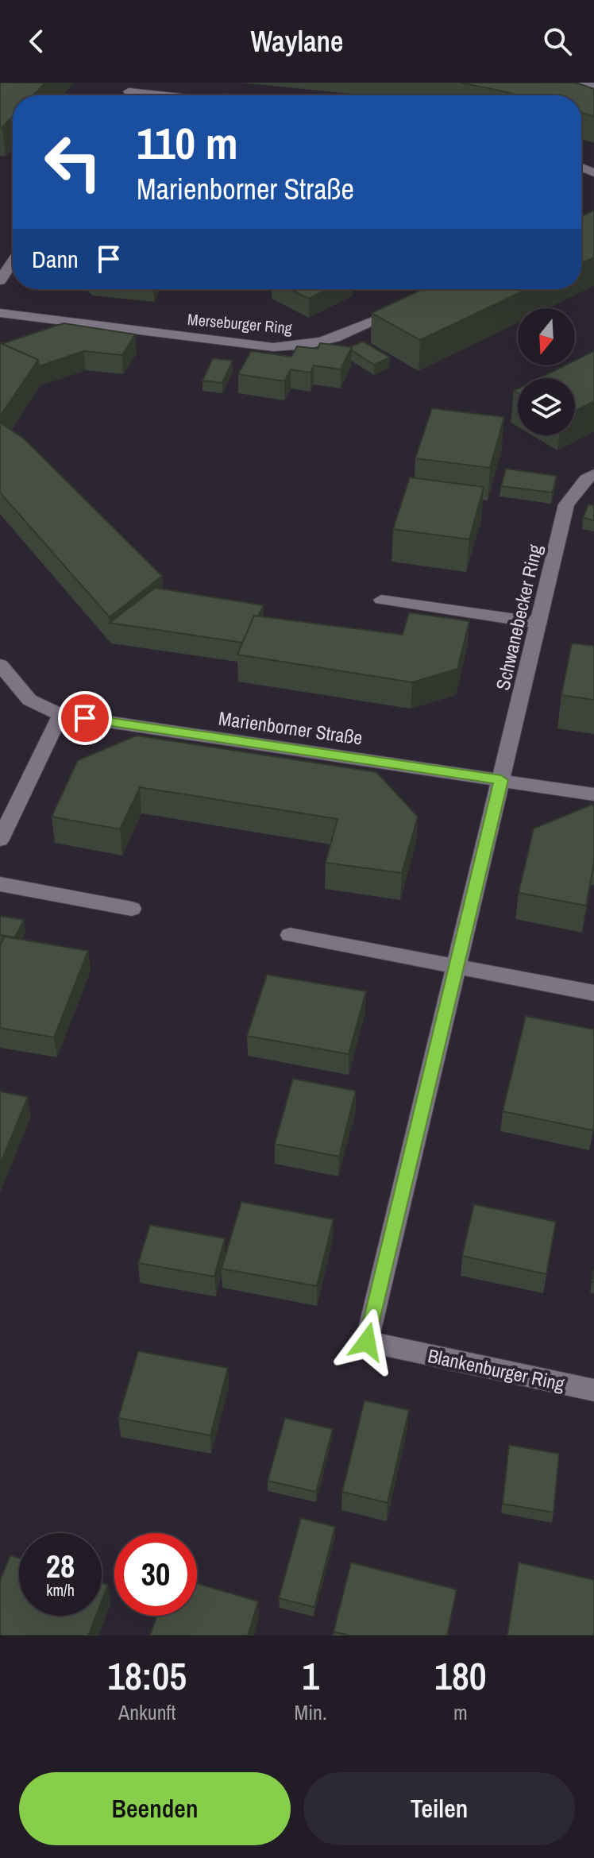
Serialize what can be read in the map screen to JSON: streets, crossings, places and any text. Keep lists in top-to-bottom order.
{
  "streets": {
    "street": [
      "Merseburger Ring",
      "Schwanebecker Ring",
      "Marienborner Straße",
      "Blankenburger Ring"
    ]
  },
  "crossings": [
    ["Schwanebecker Ring", "Marienborner Straße"],
    ["Schwanebecker Ring", "Blankenburger Ring"],
    ["Marienborner Straße", "Blankenburger Ring"]
  ],
  "north": "bottom",
  "page": {
    "header": "Waylane",
    "turn": ["110 m", "Marienborner Straße"],
    "then": "Dann",
    "speed": "28 km/h",
    "limit": "30",
    "eta": [
      "18:05",
      "Ankunft",
      "1",
      "Min.",
      "180",
      "m"
    ],
    "buttons": ["Beenden", "Teilen"]
  }
}
